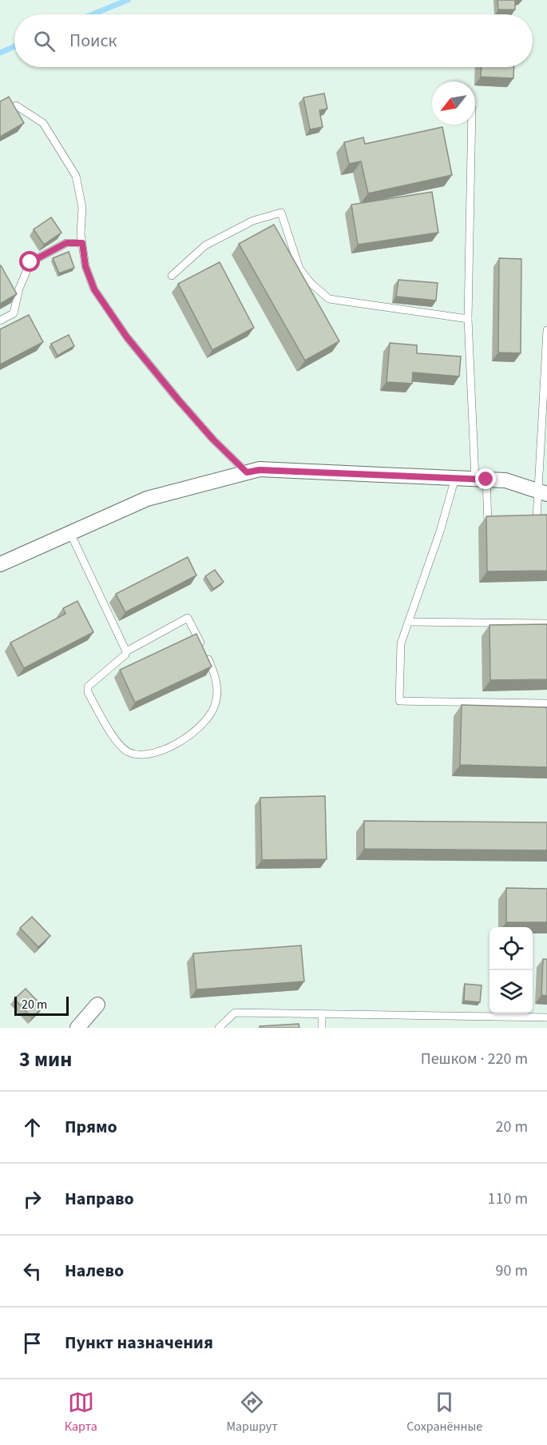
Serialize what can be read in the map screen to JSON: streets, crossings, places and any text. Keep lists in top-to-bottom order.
{
  "scale_bar": "20 m",
  "north": "bottom left",
  "page": {
    "search": "Поиск",
    "scale": "20 m",
    "heading": ["3 мин", "Пешком · 220 m"],
    "list": [
      ["Прямо", "20 m"],
      ["Направо", "110 m"],
      ["Налево", "90 m"],
      "Пункт назначения"
    ],
    "nav": ["Карта", "Маршрут", "Сохранённые"]
  }
}
